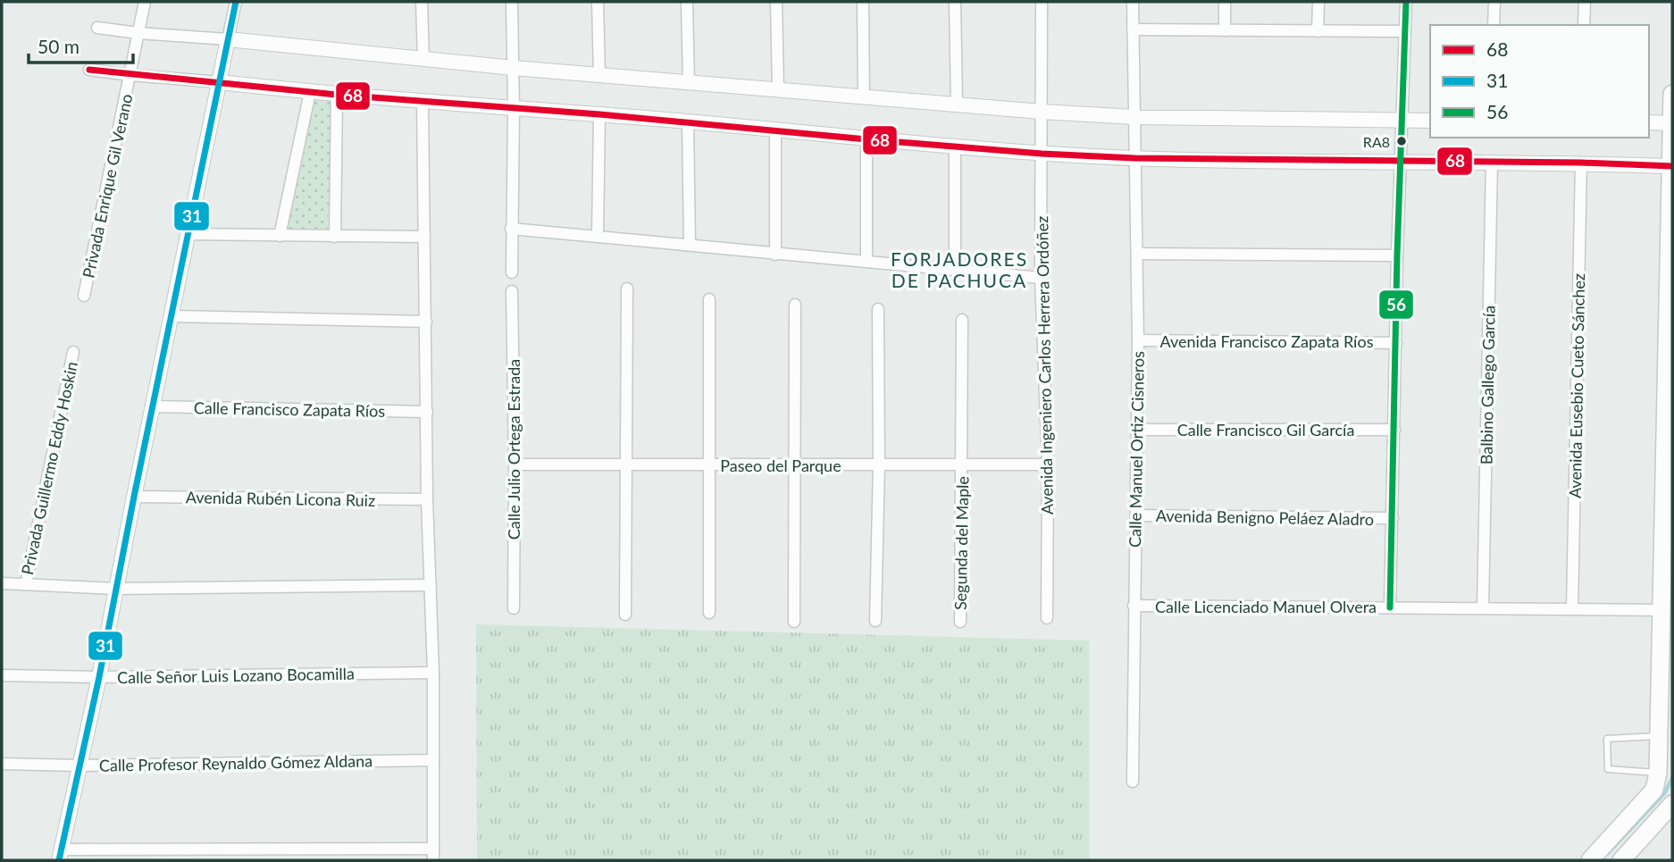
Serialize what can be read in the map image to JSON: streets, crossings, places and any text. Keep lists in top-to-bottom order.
{
  "streets": {
    "street": [
      "Privada Enrique Gil Verano",
      "Avenida Francisco Zapata Ríos",
      "Avenida Ingeniero Carlos Herrera Ordóñez",
      "Balbino Gallego García",
      "Avenida Eusebio Cueto Sánchez",
      "Calle Francisco Zapata Ríos",
      "Calle Francisco Gil García",
      "Calle Julio Ortega Estrada",
      "Calle Manuel Ortiz Cisneros",
      "Paseo del Parque",
      "Privada Guillermo Eddy Hoskin",
      "Avenida Rubén Licona Ruiz",
      "Avenida Benigno Peláez Aladro",
      "Segunda del Maple",
      "Calle Licenciado Manuel Olvera",
      "Calle Señor Luis Lozano Bocamilla",
      "Calle Profesor Reynaldo Gómez Aldana"
    ]
  },
  "crossings": [
    ["Avenida Francisco Zapata Ríos", "Calle Manuel Ortiz Cisneros"],
    ["Avenida Ingeniero Carlos Herrera Ordóñez", "Paseo del Parque"],
    ["Balbino Gallego García", "Calle Licenciado Manuel Olvera"],
    ["Avenida Eusebio Cueto Sánchez", "Calle Licenciado Manuel Olvera"],
    ["Calle Francisco Gil García", "Calle Manuel Ortiz Cisneros"],
    ["Calle Julio Ortega Estrada", "Paseo del Parque"],
    ["Calle Manuel Ortiz Cisneros", "Avenida Benigno Peláez Aladro"],
    ["Calle Manuel Ortiz Cisneros", "Calle Licenciado Manuel Olvera"],
    ["Paseo del Parque", "Segunda del Maple"]
  ],
  "districts": ["FORJADORES DE PACHUCA"],
  "places": ["RA8"],
  "lines": ["transit line 31", "transit line 56", "transit line 68"],
  "legend": ["68", "31", "56"],
  "scale_bar": "50 m"
}
